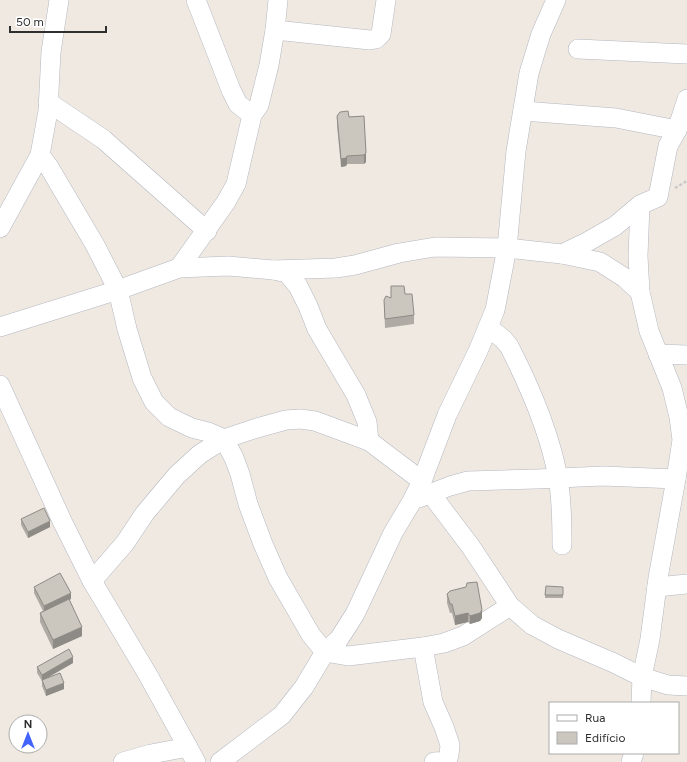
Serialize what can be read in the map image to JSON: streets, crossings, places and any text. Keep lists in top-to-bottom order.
{
  "legend": ["Rua", "Edifício"],
  "scale_bar": "50 m",
  "north": "top"
}
